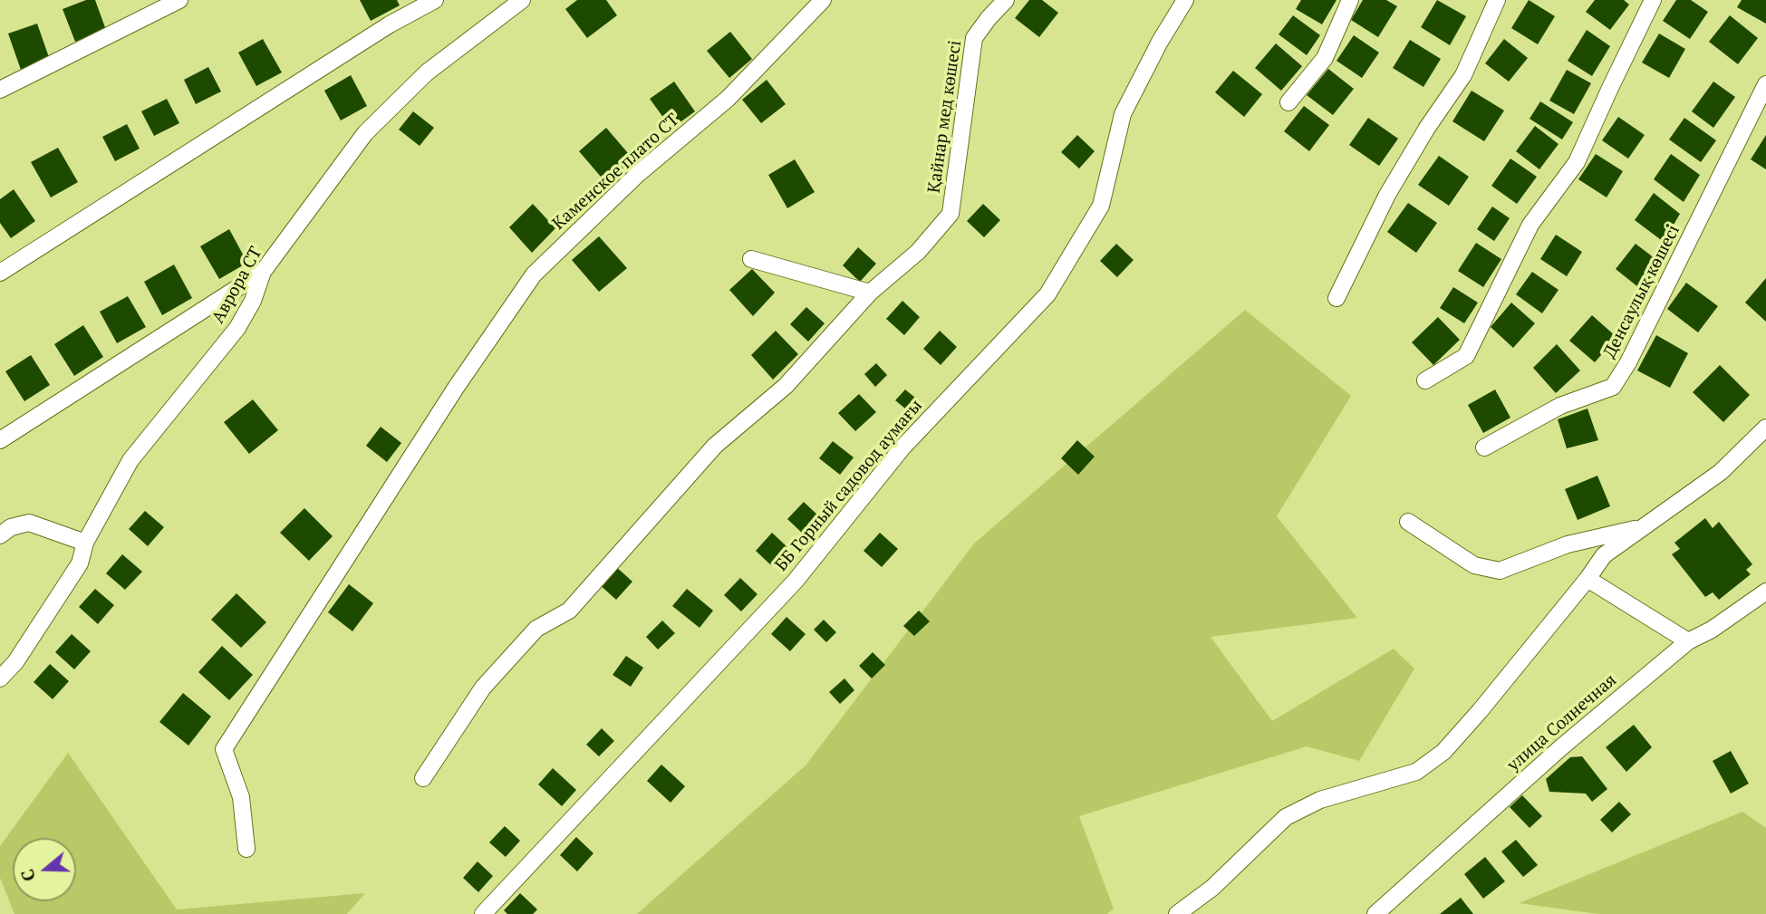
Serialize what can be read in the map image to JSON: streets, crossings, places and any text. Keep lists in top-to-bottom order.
{
  "streets": {
    "street": [
      "Қайнар мед көшесі",
      "Каменское плато СТ",
      "Аврора СТ",
      "Денсаулық көшесі",
      "ББ Горный садовод аумағы",
      "улица Солнечная"
    ]
  },
  "north": "left"
}
